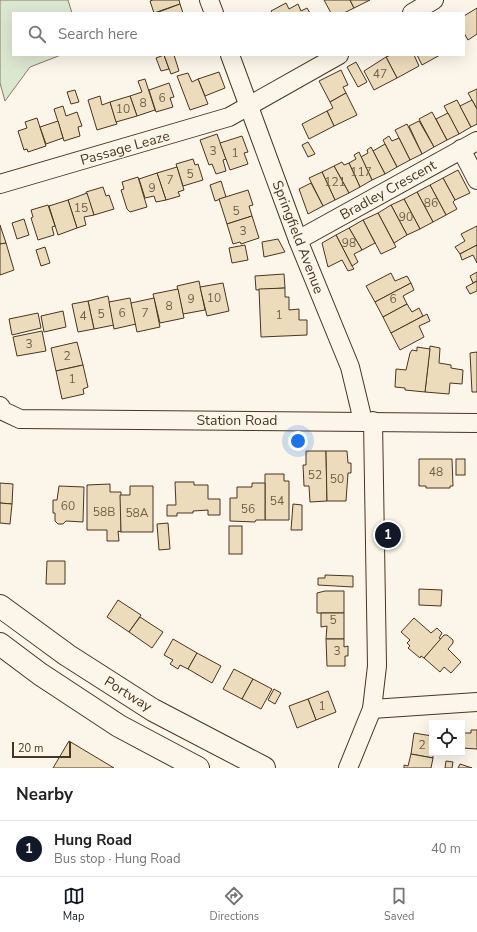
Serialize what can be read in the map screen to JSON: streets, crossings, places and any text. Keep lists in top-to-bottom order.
{
  "streets": {
    "highway": ["Portway"],
    "street": [
      "Passage Leaze",
      "Bradley Crescent",
      "Springfield Avenue",
      "Station Road"
    ]
  },
  "crossings": [
    ["Passage Leaze", "Springfield Avenue"],
    ["Bradley Crescent", "Springfield Avenue"],
    ["Springfield Avenue", "Station Road"]
  ],
  "house_numbers": [
    "47",
    "6",
    "8",
    "10",
    "3",
    "1",
    "117",
    "5",
    "7",
    "121",
    "9",
    "86",
    "15",
    "5",
    "90",
    "3",
    "98",
    "10",
    "9",
    "6",
    "8",
    "6",
    "7",
    "5",
    "1",
    "4",
    "3",
    "2",
    "1",
    "48",
    "52",
    "50",
    "54",
    "60",
    "56",
    "58B",
    "58A",
    "5",
    "3",
    "1",
    "2"
  ],
  "scale_bar": "20 m",
  "page": {
    "search": "Search here",
    "pins": "1",
    "scale": "20 m",
    "heading": "Nearby",
    "list": [
      {
        "mark": "1",
        "name": "Hung Road",
        "note": "Bus stop · Hung Road",
        "value": "40 m"
      }
    ],
    "nav": ["Map", "Directions", "Saved"]
  }
}
